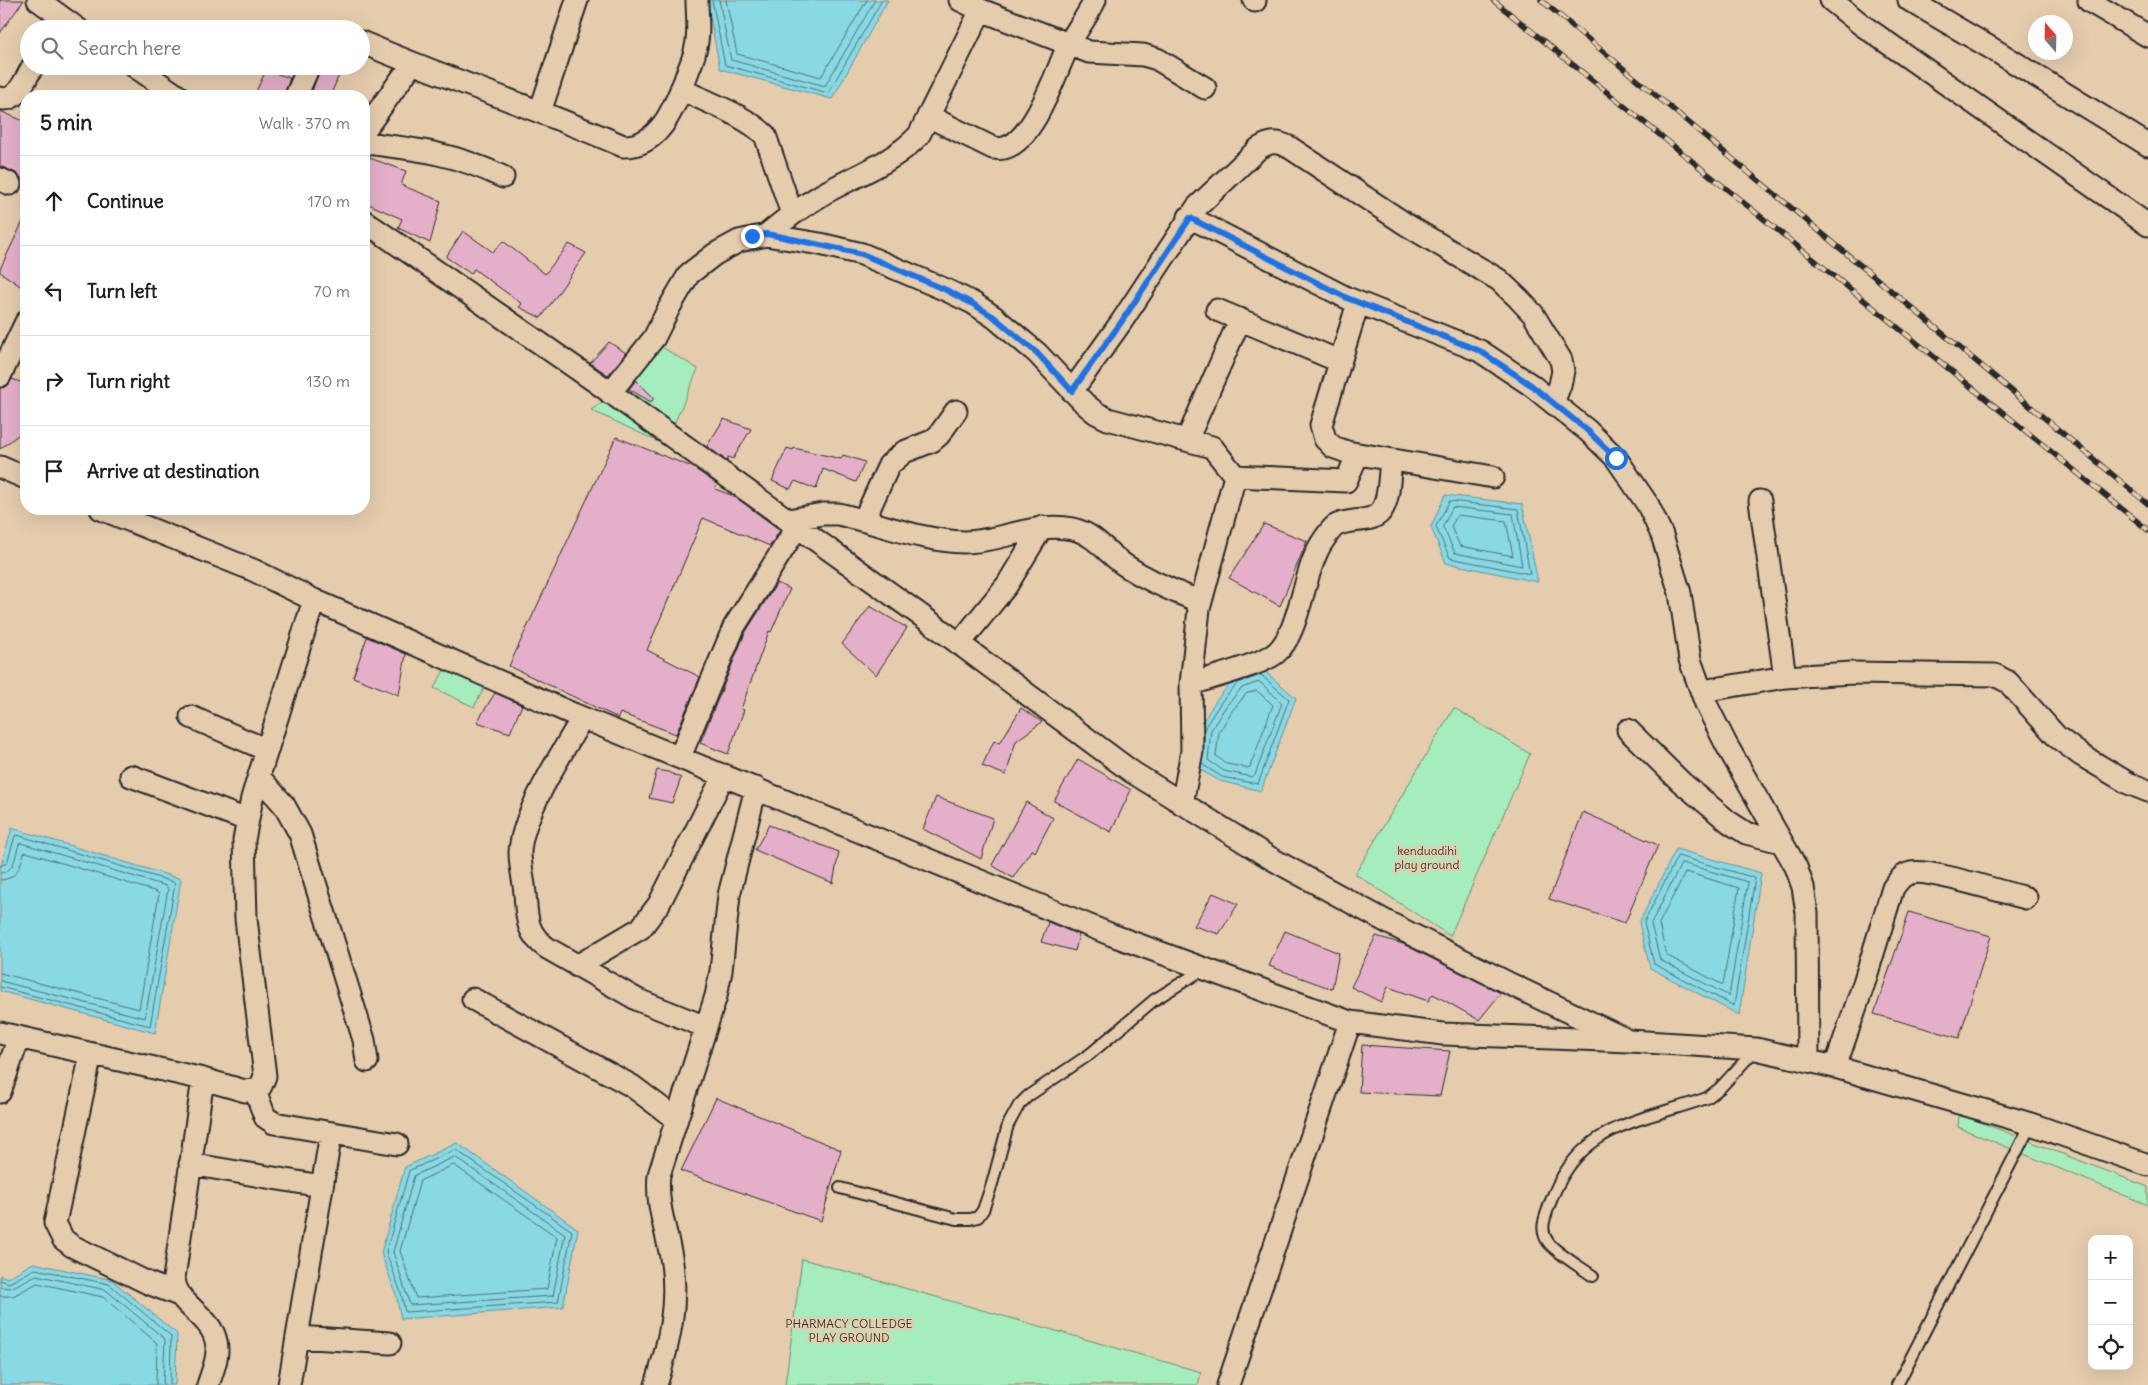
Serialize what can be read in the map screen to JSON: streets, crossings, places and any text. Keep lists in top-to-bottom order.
{
  "parks": ["kenduadihi play ground", "PHARMACY COLLEDGE PLAY GROUND"],
  "north": "top",
  "page": {
    "search": "Search here",
    "heading": ["5 min", "Walk · 370 m"],
    "list": [
      ["Continue", "170 m"],
      ["Turn left", "70 m"],
      ["Turn right", "130 m"],
      "Arrive at destination"
    ],
    "map_buttons": ["+", "−"]
  }
}
